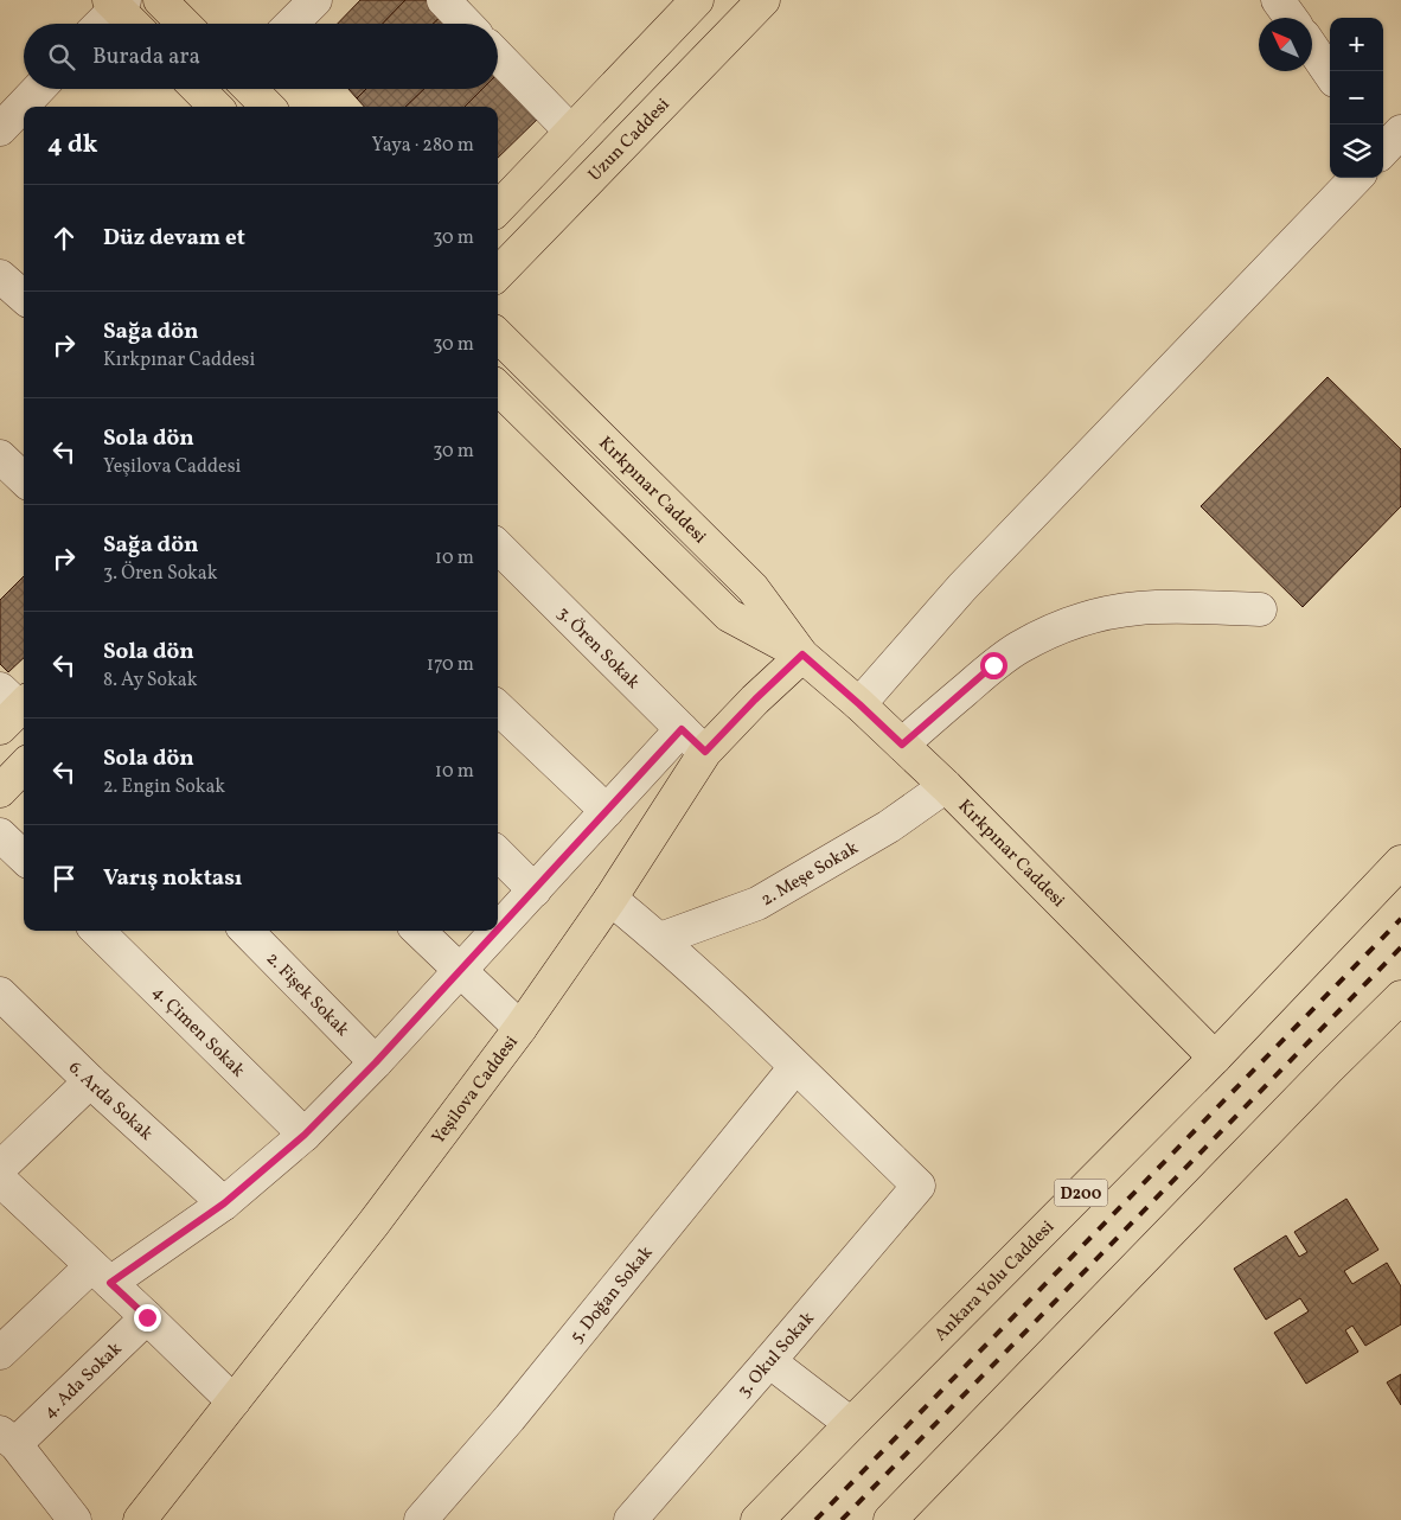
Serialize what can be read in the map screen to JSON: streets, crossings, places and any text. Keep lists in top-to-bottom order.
{
  "streets": {
    "main road": [
      "Uzun Caddesi",
      "Kırkpınar Caddesi",
      "Yeşilova Caddesi",
      "D200",
      "Ankara Yolu Caddesi"
    ],
    "street": [
      "3. Ören Sokak",
      "2. Meşe Sokak",
      "2. Fişek Sokak",
      "4. Çimen Sokak",
      "6. Arda Sokak",
      "5. Doğan Sokak",
      "3. Okul Sokak",
      "4. Ada Sokak"
    ]
  },
  "crossings": [
    ["Kırkpınar Caddesi", "2. Meşe Sokak"],
    ["Kırkpınar Caddesi", "Yeşilova Caddesi"],
    ["Kırkpınar Caddesi", "Ankara Yolu Caddesi"],
    ["3. Ören Sokak", "Yeşilova Caddesi"],
    ["5. Doğan Sokak", "3. Okul Sokak"]
  ],
  "north": "top left",
  "page": {
    "map_buttons": ["+", "−"],
    "search": "Burada ara",
    "heading": ["4 dk", "Yaya · 280 m"],
    "list": [
      ["Düz devam et", "30 m"],
      ["Sağa dön", "Kırkpınar Caddesi", "30 m"],
      ["Sola dön", "Yeşilova Caddesi", "30 m"],
      ["Sağa dön", "3. Ören Sokak", "10 m"],
      ["Sola dön", "8. Ay Sokak", "170 m"],
      ["Sola dön", "2. Engin Sokak", "10 m"],
      "Varış noktası"
    ]
  }
}
